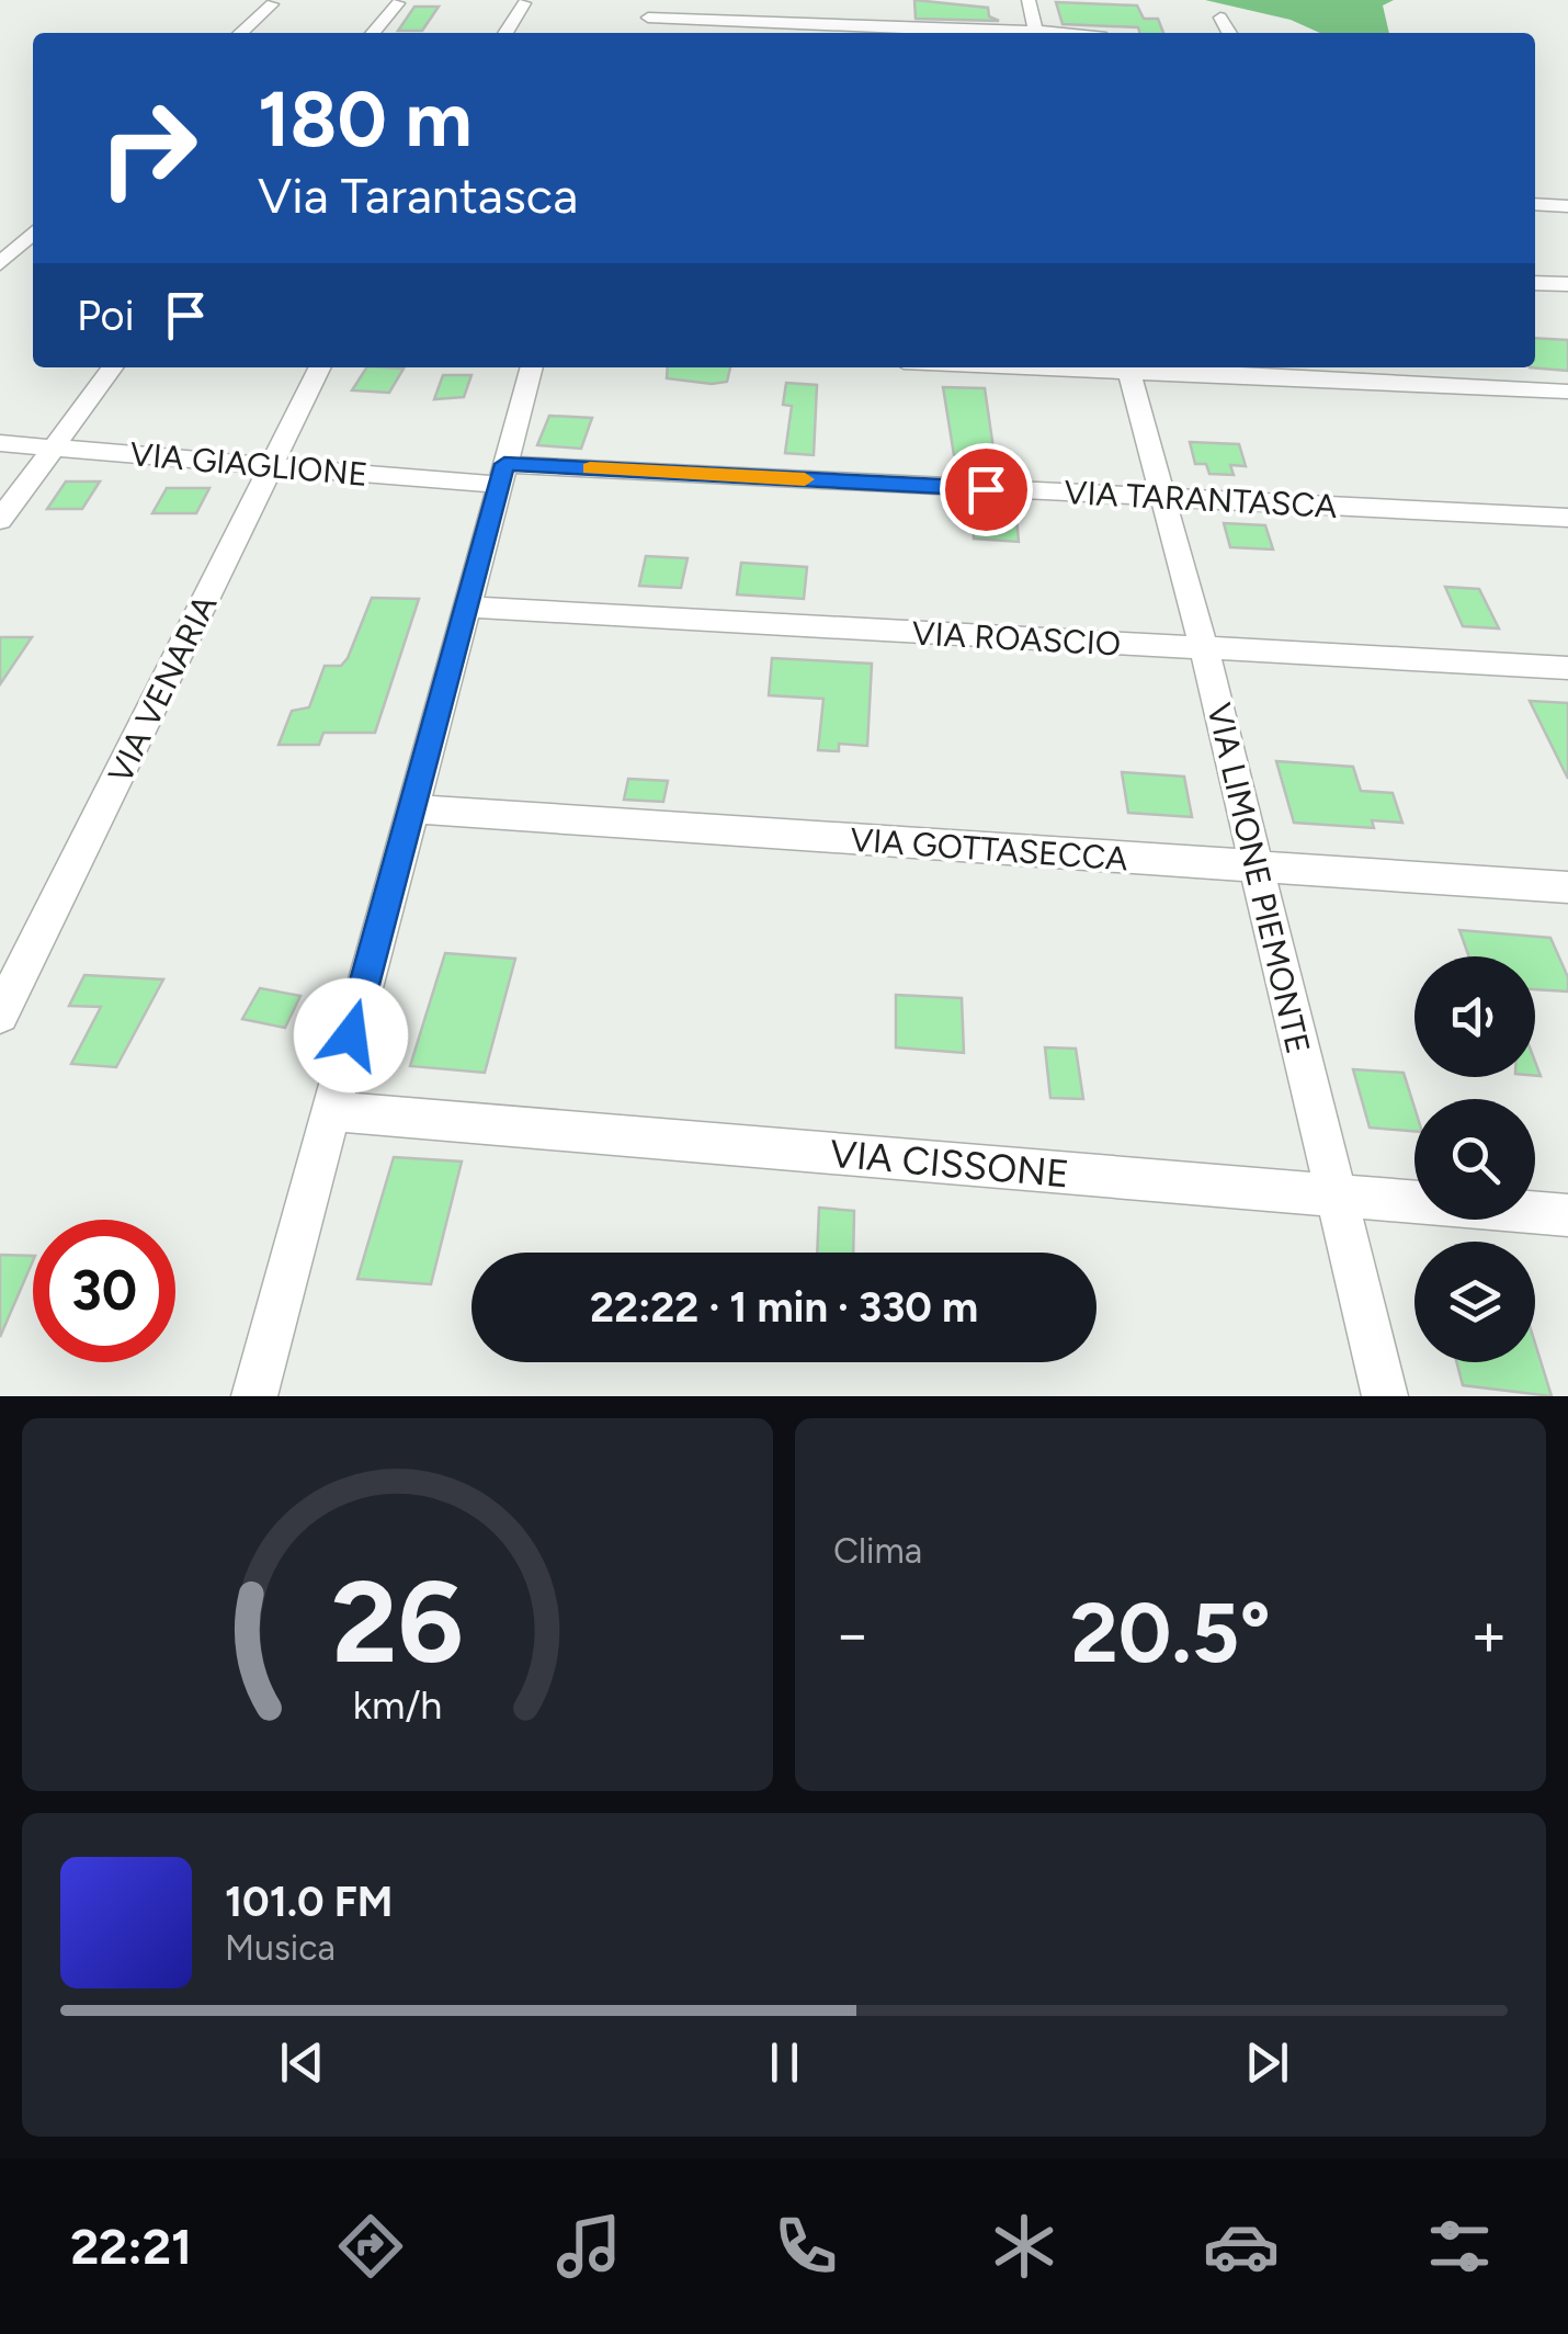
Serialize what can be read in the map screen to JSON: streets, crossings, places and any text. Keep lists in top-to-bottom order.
{
  "streets": {
    "street": [
      "VIA GIAGLIONE",
      "VIA TARANTASCA",
      "VIA ROASCIO",
      "VIA VENARIA",
      "VIA GOTTASECCA",
      "VIA LIMONE PIEMONTE",
      "VIA CISSONE"
    ]
  },
  "crossings": [
    ["VIA GIAGLIONE", "VIA TARANTASCA"],
    ["VIA GIAGLIONE", "VIA VENARIA"],
    ["VIA TARANTASCA", "VIA LIMONE PIEMONTE"],
    ["VIA ROASCIO", "VIA LIMONE PIEMONTE"],
    ["VIA GOTTASECCA", "VIA LIMONE PIEMONTE"],
    ["VIA LIMONE PIEMONTE", "VIA CISSONE"]
  ],
  "page": {
    "turn": ["180 m", "Via Tarantasca"],
    "then": "Poi",
    "limit": "30",
    "trip": "22:22 · 1 min · 330 m",
    "tile": "Clima",
    "heat": ["−", "20.5°", "+"],
    "song": ["101.0 FM", "Musica"],
    "tabs": "22:21",
    "gauge": ["26", "km/h"]
  }
}
